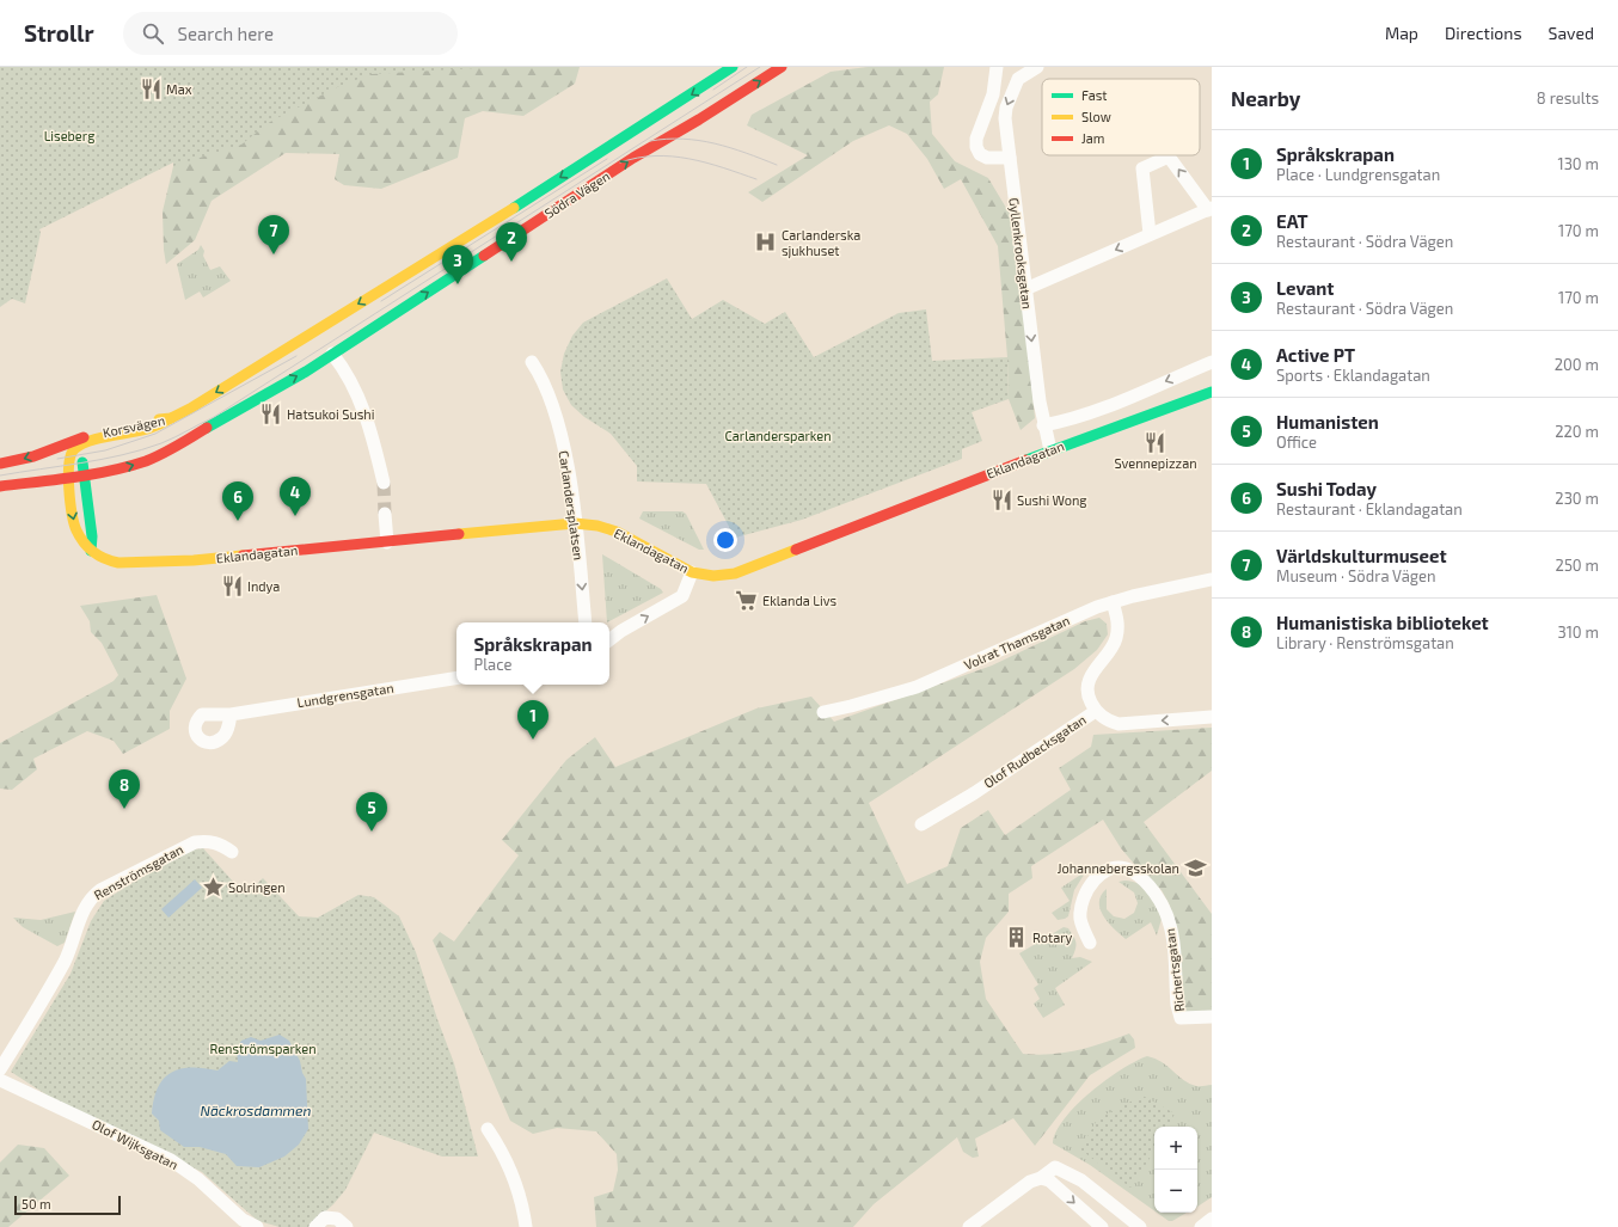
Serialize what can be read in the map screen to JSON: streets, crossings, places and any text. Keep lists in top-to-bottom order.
{
  "streets": {
    "main road": ["Södra Vägen", "Korsvägen", "Eklandagatan"],
    "street": [
      "Gyllenkrooksgatan",
      "Carlandersplatsen",
      "Volrat Thamsgatan",
      "Lundgrensgatan",
      "Olof Rudbecksgatan",
      "Renströmsgatan",
      "Richertsgatan",
      "Olof Wijksgatan"
    ]
  },
  "crossings": [
    ["Södra Vägen", "Korsvägen"],
    ["Gyllenkrooksgatan", "Eklandagatan"],
    ["Eklandagatan", "Carlandersplatsen"]
  ],
  "one_way": ["Gyllenkrooksgatan", "Carlandersplatsen", "Olof Rudbecksgatan"],
  "water": ["Näckrosdammen"],
  "parks": ["Liseberg", "Carlandersparken", "Renströmsparken"],
  "places": {
    "restaurant": [
      "Max",
      "Hatsukoi Sushi",
      "Svennepizzan",
      "Sushi Wong",
      "Indya"
    ],
    "hospital": ["Carlanderska sjukhuset"],
    "supermarket": ["Eklanda Livs"],
    "school or university": ["Johannebergsskolan"],
    "place": ["Solringen"],
    "building": ["Rotary"]
  },
  "legend": ["Fast", "Slow", "Jam"],
  "scale_bar": "50 m",
  "page": {
    "header": "Strollr",
    "search": "Search here",
    "nav": ["Map", "Directions", "Saved"],
    "heading": ["Nearby", "8 results"],
    "list": [
      {
        "mark": "1",
        "name": "Språkskrapan",
        "note": "Place · Lundgrensgatan",
        "value": "130 m"
      },
      {
        "mark": "2",
        "name": "EAT",
        "note": "Restaurant · Södra Vägen",
        "value": "170 m"
      },
      {
        "mark": "3",
        "name": "Levant",
        "note": "Restaurant · Södra Vägen",
        "value": "170 m"
      },
      {
        "mark": "4",
        "name": "Active PT",
        "note": "Sports · Eklandagatan",
        "value": "200 m"
      },
      {
        "mark": "5",
        "name": "Humanisten",
        "note": "Office",
        "value": "220 m"
      },
      {
        "mark": "6",
        "name": "Sushi Today",
        "note": "Restaurant · Eklandagatan",
        "value": "230 m"
      },
      {
        "mark": "7",
        "name": "Världskulturmuseet",
        "note": "Museum · Södra Vägen",
        "value": "250 m"
      },
      {
        "mark": "8",
        "name": "Humanistiska biblioteket",
        "note": "Library · Renströmsgatan",
        "value": "310 m"
      }
    ],
    "pins": [
      "7",
      "2",
      "3",
      "4",
      "6",
      "1",
      "8",
      "5"
    ],
    "popup": ["Språkskrapan", "Place"],
    "map_buttons": ["+", "−"],
    "scale": "50 m"
  }
}
